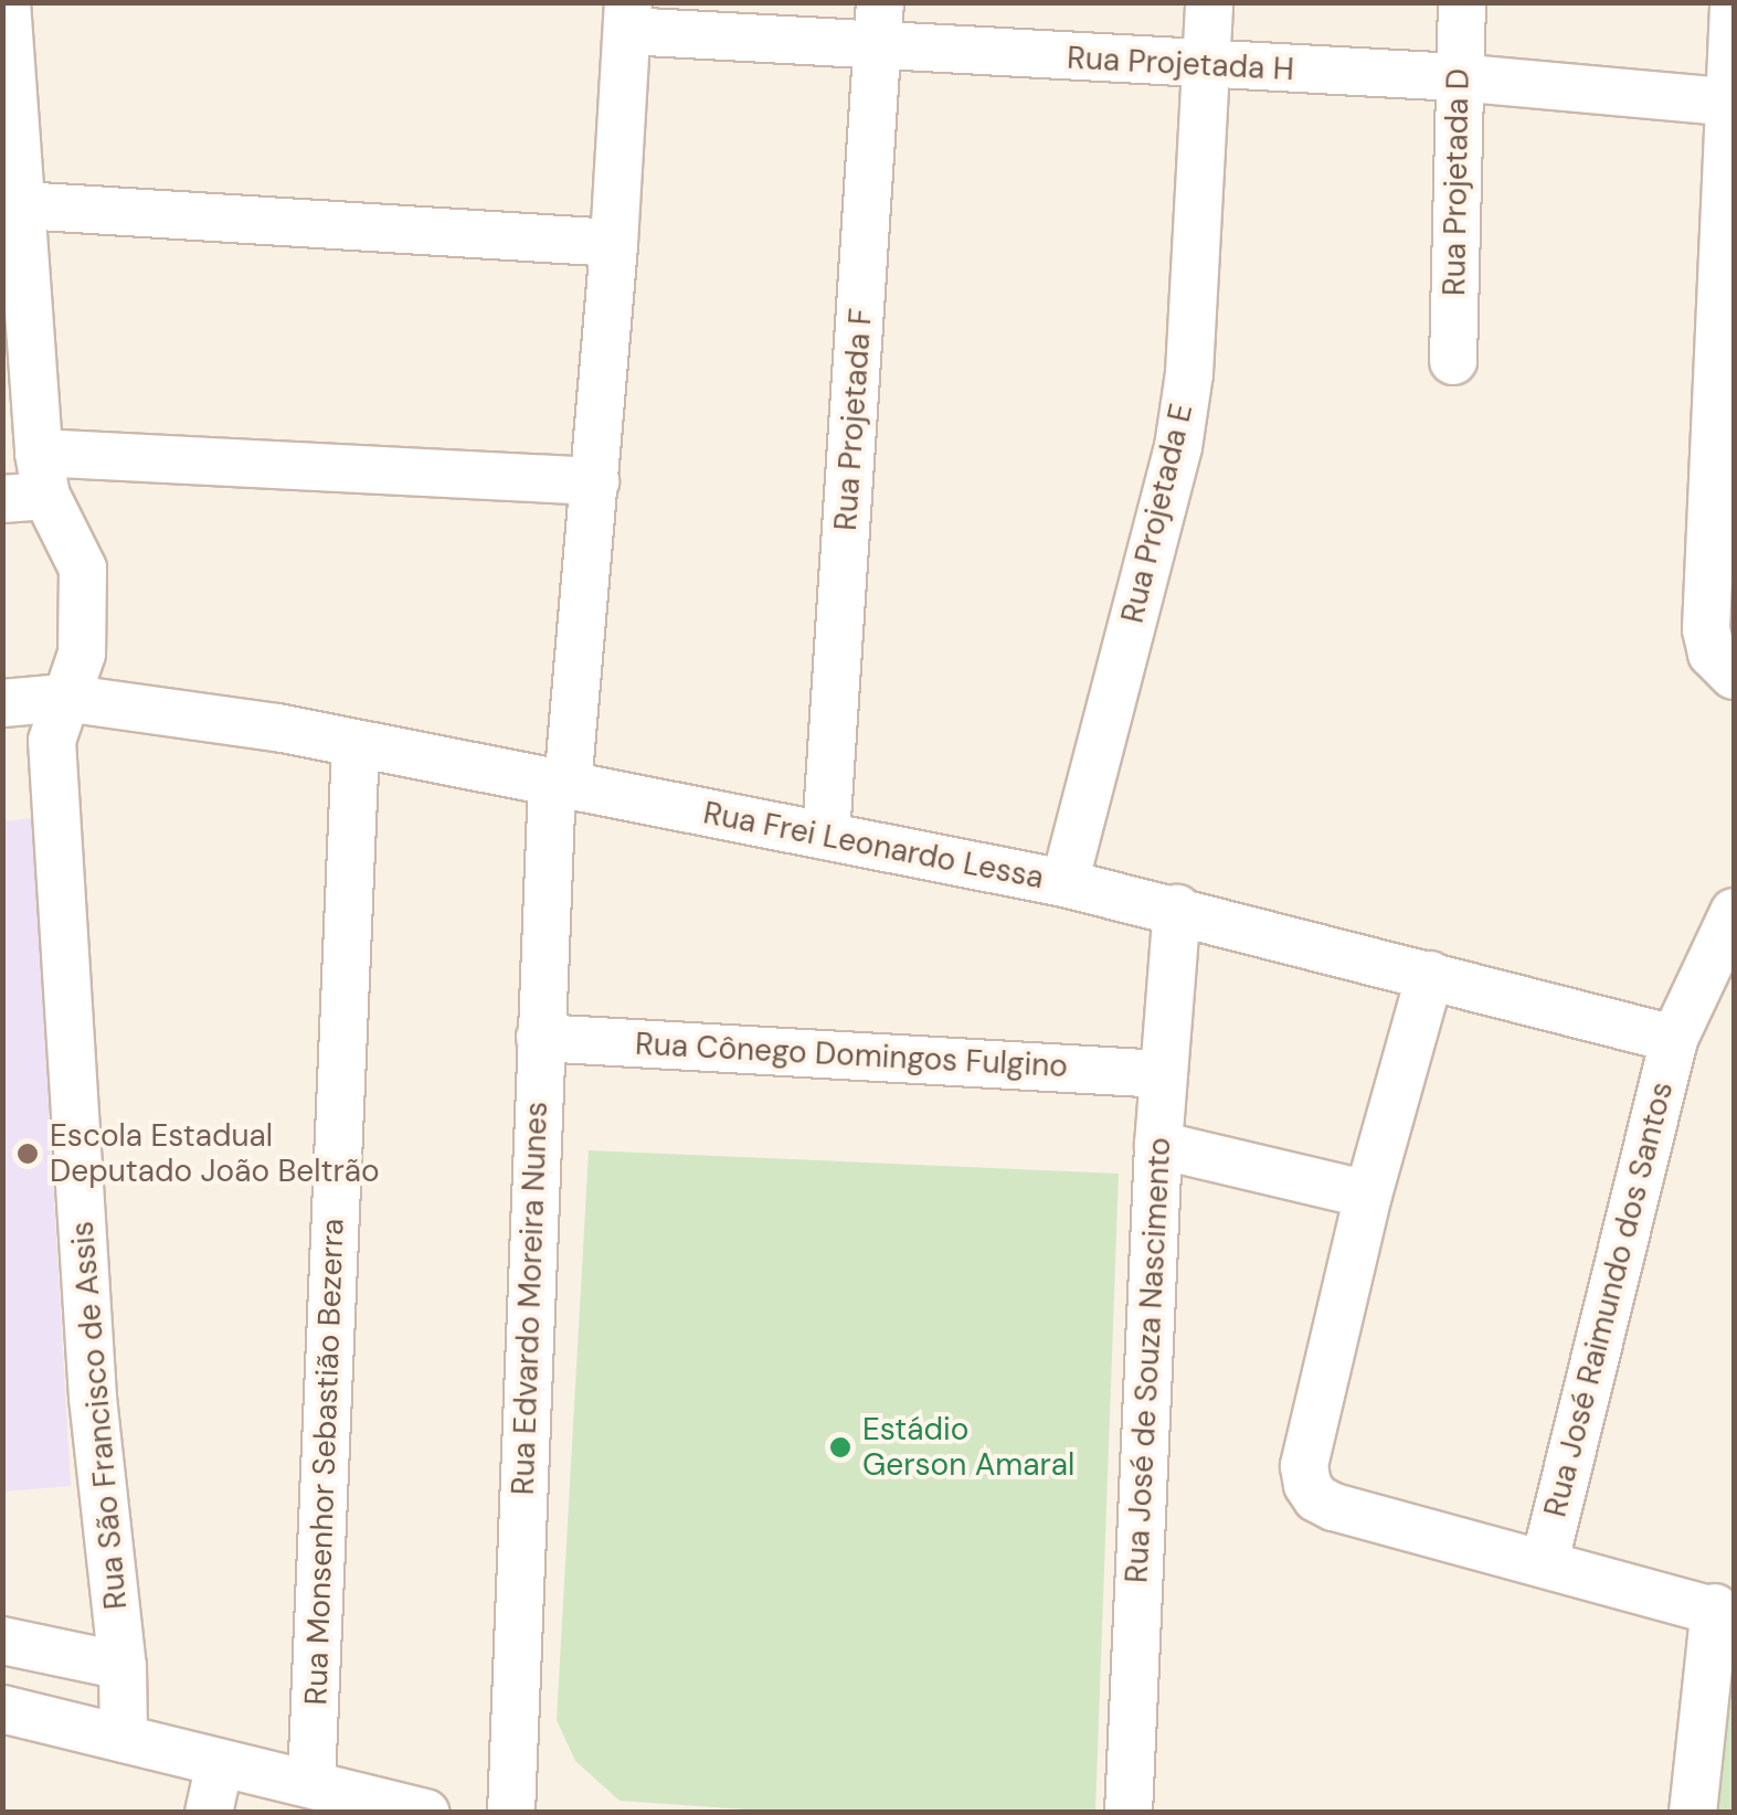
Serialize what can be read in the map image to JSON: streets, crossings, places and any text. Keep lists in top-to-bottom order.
{
  "streets": {
    "street": [
      "Rua Projetada H",
      "Rua Projetada D",
      "Rua Projetada F",
      "Rua Projetada E",
      "Rua Frei Leonardo Lessa",
      "Rua Cônego Domingos Fulgino",
      "Rua Edvardo Moreira Nunes",
      "Rua José Raimundo dos Santos",
      "Rua José de Souza Nascimento",
      "Rua São Francisco de Assis",
      "Rua Monsenhor Sebastião Bezerra"
    ]
  },
  "crossings": [
    ["Rua Projetada H", "Rua Projetada D"],
    ["Rua Projetada H", "Rua Projetada F"],
    ["Rua Projetada H", "Rua Projetada E"],
    ["Rua Projetada H", "Rua Edvardo Moreira Nunes"],
    ["Rua Projetada F", "Rua Frei Leonardo Lessa"],
    ["Rua Projetada E", "Rua Frei Leonardo Lessa"],
    ["Rua Frei Leonardo Lessa", "Rua Edvardo Moreira Nunes"],
    ["Rua Frei Leonardo Lessa", "Rua José Raimundo dos Santos"],
    ["Rua Frei Leonardo Lessa", "Rua José de Souza Nascimento"],
    ["Rua Frei Leonardo Lessa", "Rua São Francisco de Assis"],
    ["Rua Frei Leonardo Lessa", "Rua Monsenhor Sebastião Bezerra"],
    ["Rua Cônego Domingos Fulgino", "Rua Edvardo Moreira Nunes"],
    ["Rua Cônego Domingos Fulgino", "Rua José de Souza Nascimento"]
  ],
  "places": ["Escola Estadual Deputado João Beltrão", "Estádio Gerson Amaral"]
}
